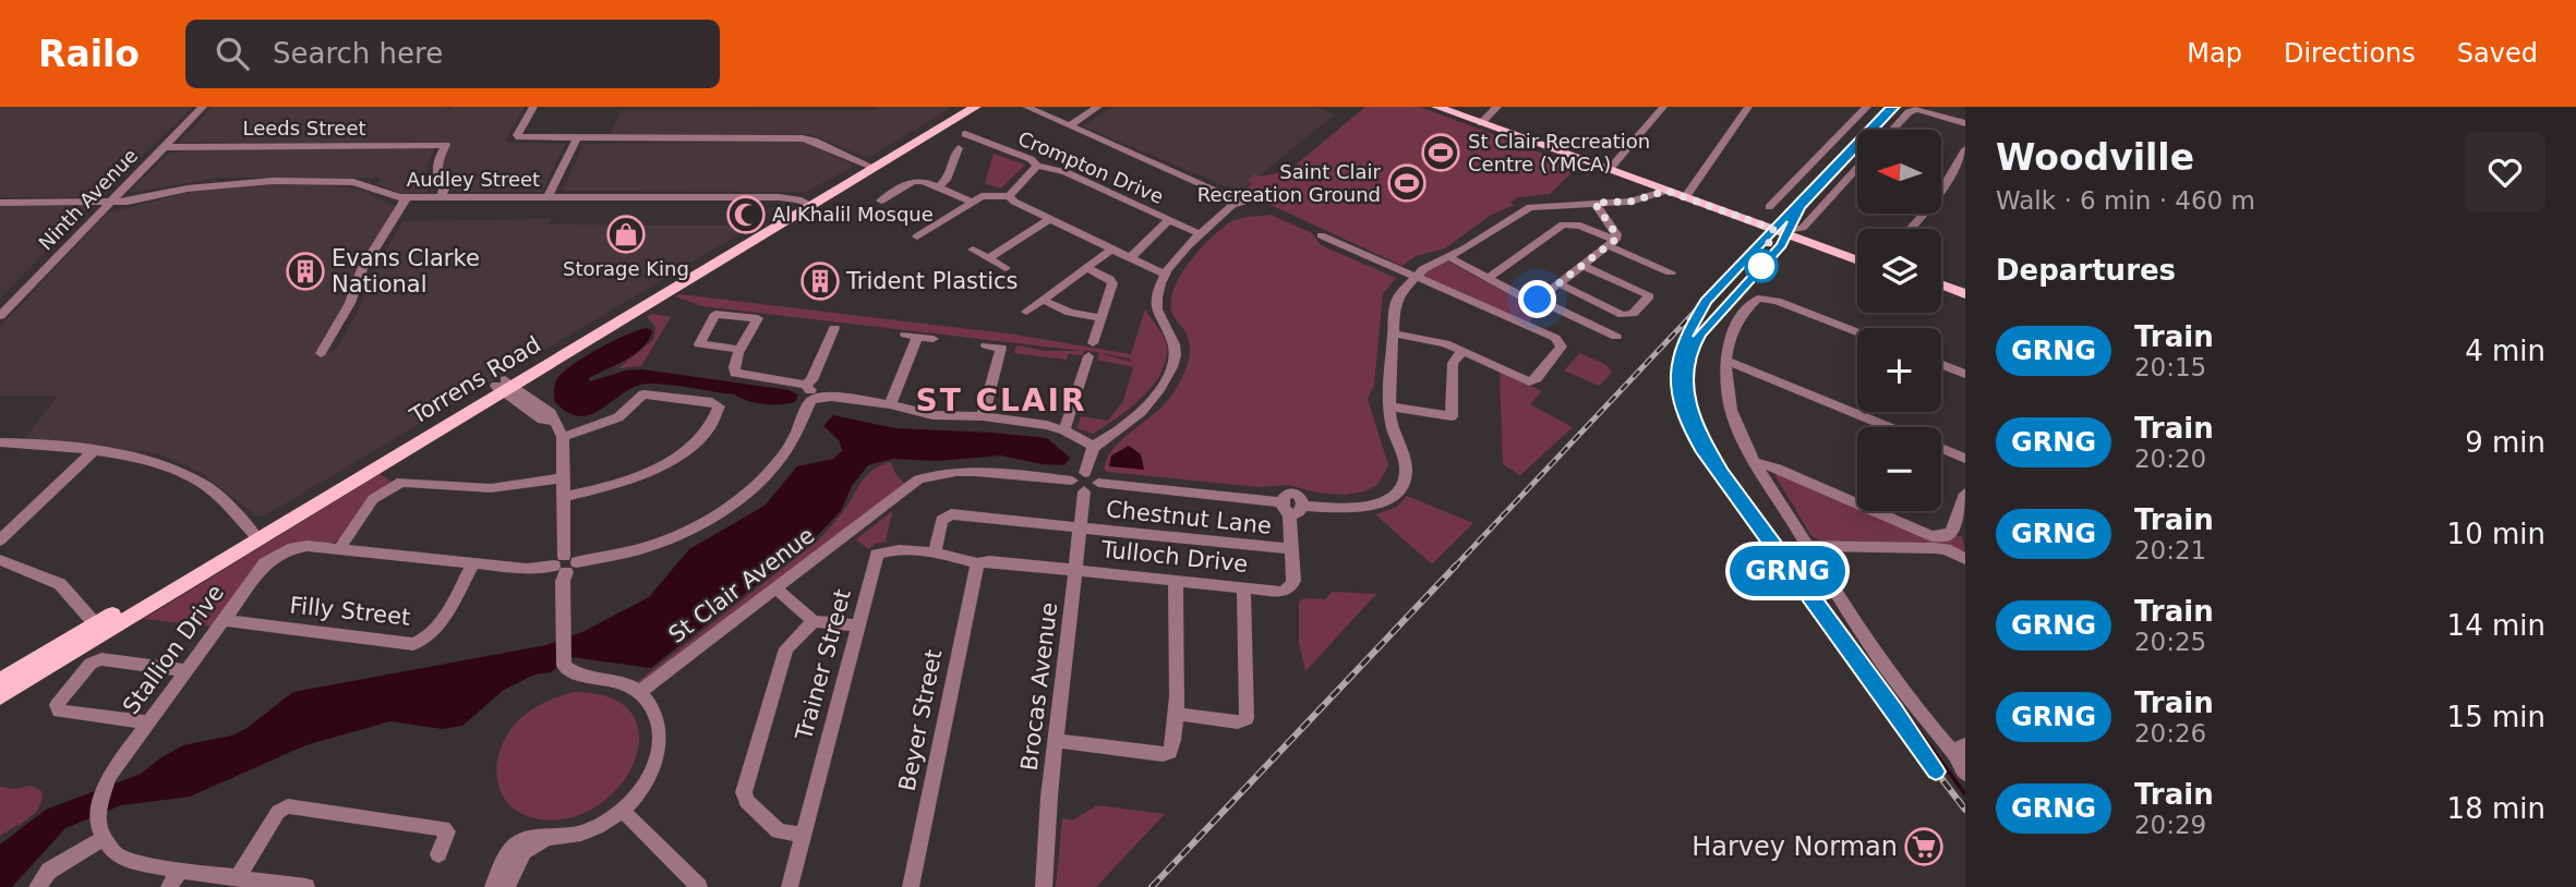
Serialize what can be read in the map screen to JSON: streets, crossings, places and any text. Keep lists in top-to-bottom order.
{
  "streets": {
    "main road": ["Torrens Road"],
    "street": [
      "Leeds Street",
      "Crompton Drive",
      "Audley Street",
      "Ninth Avenue",
      "Chestnut Lane",
      "Tulloch Drive",
      "St Clair Avenue",
      "Filly Street",
      "Stallion Drive",
      "Trainer Street",
      "Brocas Avenue",
      "Beyer Street"
    ]
  },
  "crossings": [
    ["Leeds Street", "Audley Street"],
    ["Leeds Street", "Ninth Avenue"],
    ["Audley Street", "Ninth Avenue"],
    ["Audley Street", "Torrens Road"],
    ["Chestnut Lane", "Tulloch Drive"],
    ["Chestnut Lane", "Trainer Street"],
    ["Chestnut Lane", "Brocas Avenue"],
    ["Tulloch Drive", "Trainer Street"],
    ["Tulloch Drive", "Brocas Avenue"],
    ["Tulloch Drive", "Beyer Street"],
    ["St Clair Avenue", "Brocas Avenue"],
    ["Filly Street", "Stallion Drive"],
    ["Trainer Street", "Beyer Street"]
  ],
  "districts": ["ST CLAIR"],
  "places": {
    "sports": ["St Clair Recreation Centre (YMCA)", "Saint Clair Recreation Ground"],
    "mosque": ["Al Khalil Mosque"],
    "shop": ["Storage King"],
    "building": ["Evans Clarke National", "Trident Plastics"],
    "supermarket": ["Harvey Norman"]
  },
  "north": "left",
  "page": {
    "header": "Railo",
    "search": "Search here",
    "nav": ["Map", "Directions", "Saved"],
    "on_map": "GRNG",
    "heading": [
      ["Woodville", "Walk · 6 min · 460 m"],
      "Departures"
    ],
    "map_buttons": ["+", "−"],
    "list": [
      {
        "mark": "GRNG",
        "name": "Train",
        "note": "20:15",
        "value": "4 min"
      },
      {
        "mark": "GRNG",
        "name": "Train",
        "note": "20:20",
        "value": "9 min"
      },
      {
        "mark": "GRNG",
        "name": "Train",
        "note": "20:21",
        "value": "10 min"
      },
      {
        "mark": "GRNG",
        "name": "Train",
        "note": "20:25",
        "value": "14 min"
      },
      {
        "mark": "GRNG",
        "name": "Train",
        "note": "20:26",
        "value": "15 min"
      },
      {
        "mark": "GRNG",
        "name": "Train",
        "note": "20:29",
        "value": "18 min"
      }
    ]
  }
}
